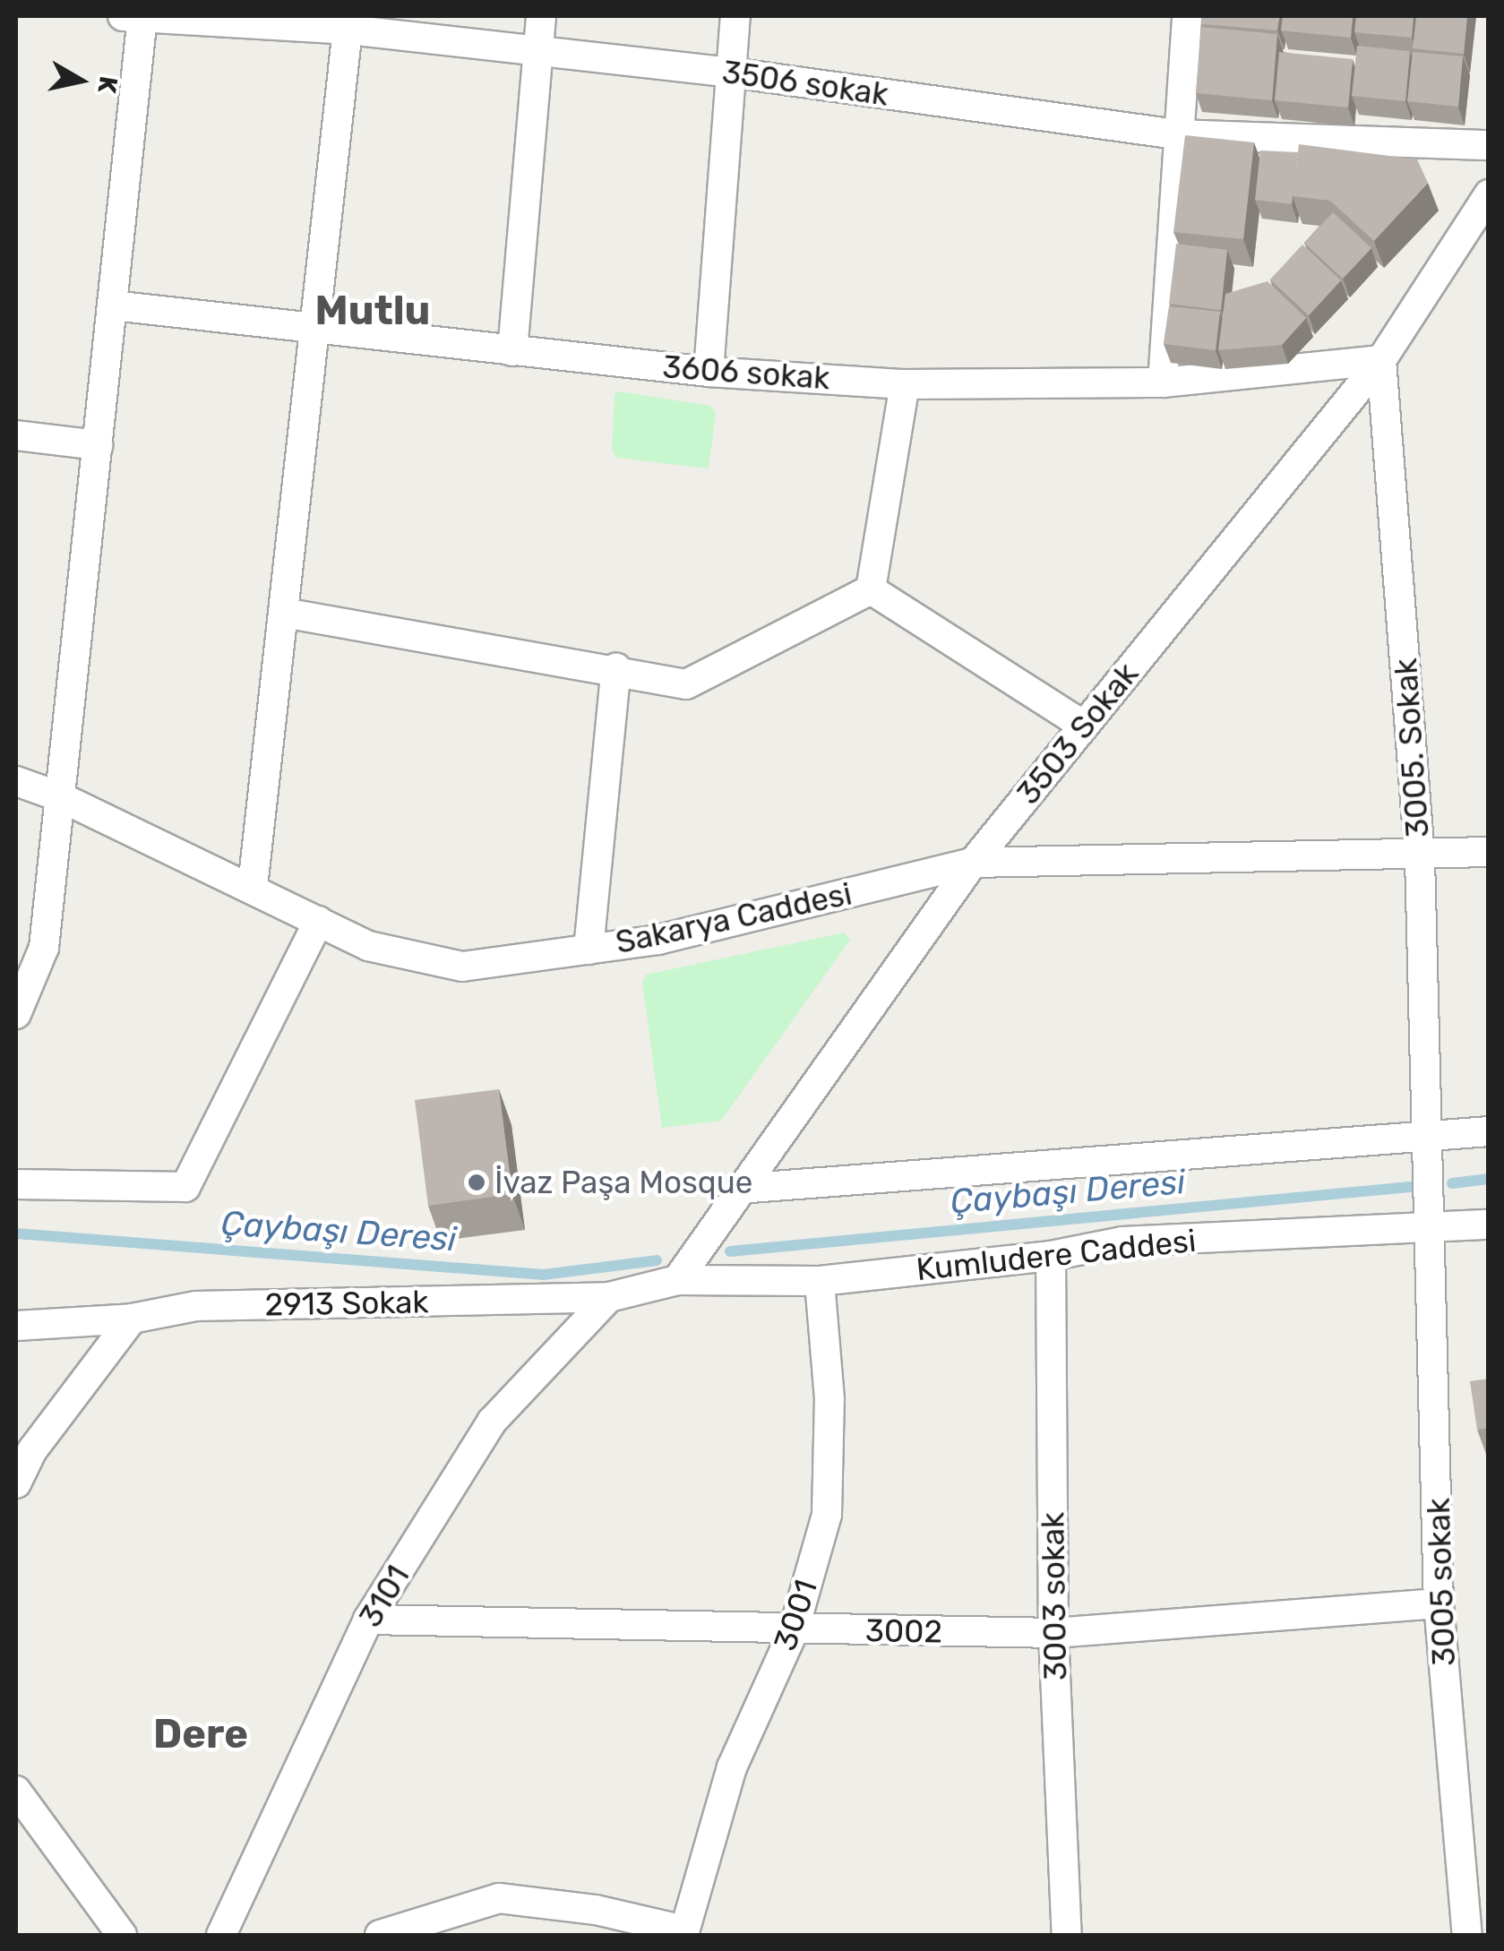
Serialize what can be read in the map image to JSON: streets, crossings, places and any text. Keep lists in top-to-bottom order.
{
  "streets": {
    "street": [
      "3506 sokak",
      "3606 sokak",
      "3503 Sokak",
      "3005. Sokak",
      "Sakarya Caddesi",
      "Kumludere Caddesi",
      "2913 Sokak",
      "3005 sokak",
      "3101",
      "3003 sokak",
      "3001",
      "3002"
    ]
  },
  "crossings": [
    ["3606 sokak", "3503 Sokak"],
    ["3606 sokak", "3005. Sokak"],
    ["3503 Sokak", "3005. Sokak"],
    ["3503 Sokak", "Sakarya Caddesi"],
    ["3503 Sokak", "Kumludere Caddesi"],
    ["3503 Sokak", "2913 Sokak"],
    ["3005. Sokak", "Sakarya Caddesi"],
    ["Kumludere Caddesi", "2913 Sokak"],
    ["Kumludere Caddesi", "3005 sokak"],
    ["Kumludere Caddesi", "3003 sokak"],
    ["Kumludere Caddesi", "3001"],
    ["2913 Sokak", "3101"],
    ["3005 sokak", "3002"],
    ["3101", "3002"],
    ["3003 sokak", "3002"],
    ["3001", "3002"]
  ],
  "districts": ["Mutlu", "Dere"],
  "water": ["Çaybaşı Deresi"],
  "places": ["İvaz Paşa Mosque"],
  "north": "right"
}
